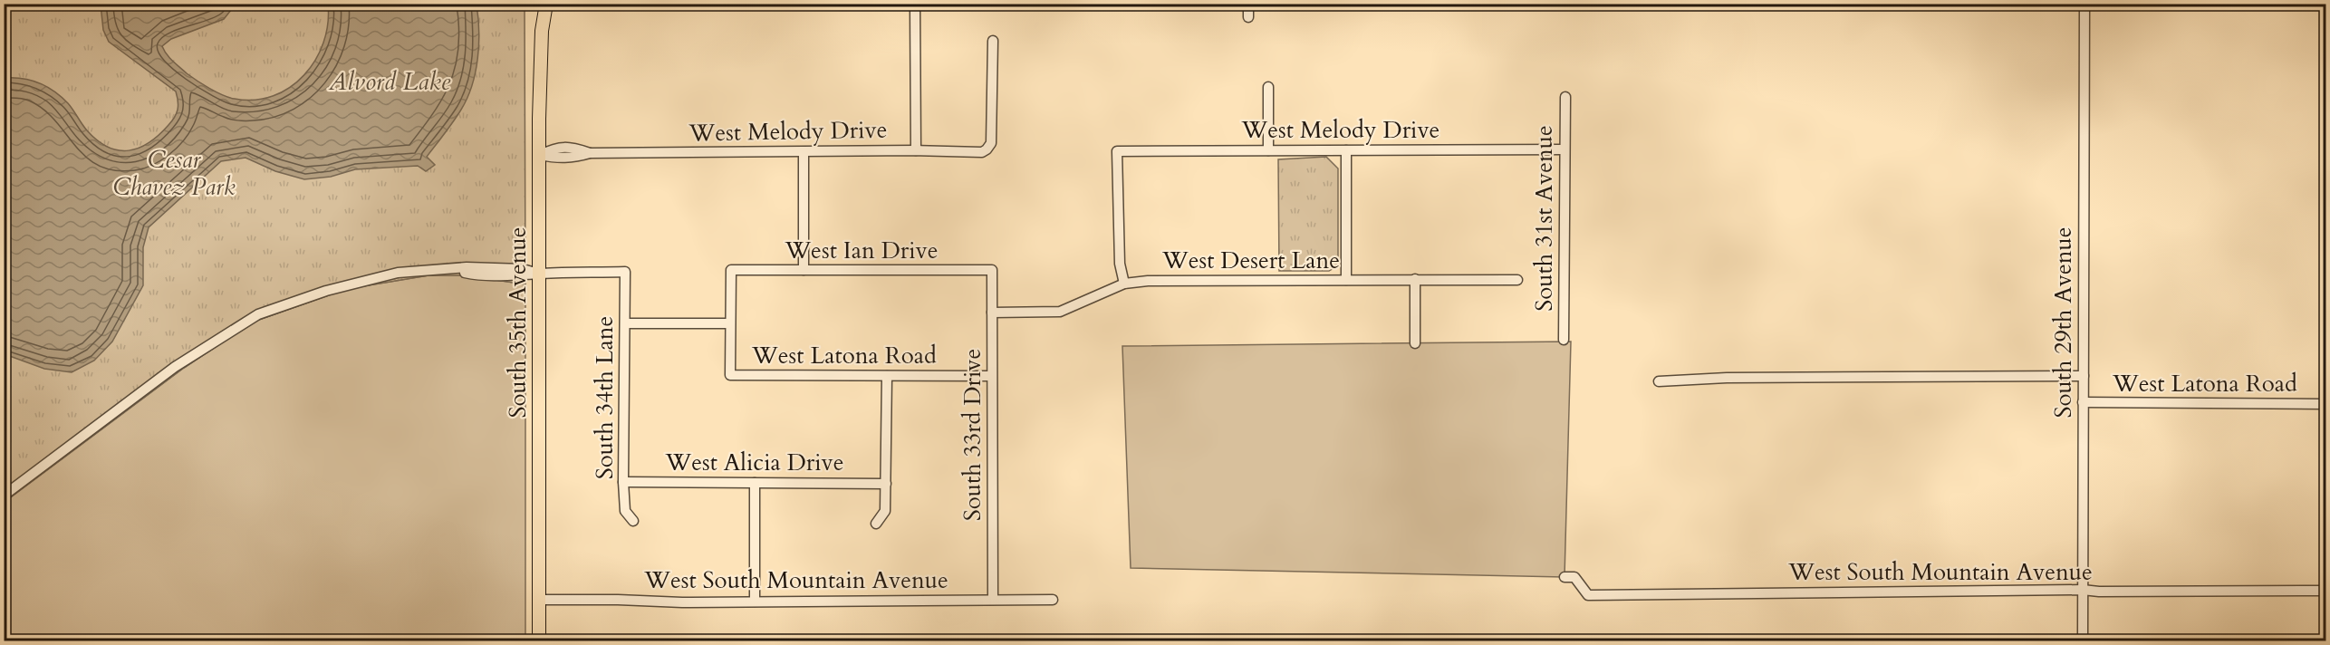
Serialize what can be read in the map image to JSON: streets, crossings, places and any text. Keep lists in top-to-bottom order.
{
  "streets": {
    "main road": ["South 35th Avenue"],
    "street": [
      "West Melody Drive",
      "South 31st Avenue",
      "West Ian Drive",
      "West Desert Lane",
      "South 29th Avenue",
      "West Latona Road",
      "South 34th Lane",
      "South 33rd Drive",
      "West Alicia Drive",
      "West South Mountain Avenue"
    ]
  },
  "crossings": [
    ["West Melody Drive", "South 31st Avenue"],
    ["West Melody Drive", "West Desert Lane"],
    ["West Melody Drive", "South 35th Avenue"],
    ["West Ian Drive", "West Latona Road"],
    ["West Ian Drive", "South 33rd Drive"],
    ["West Desert Lane", "South 33rd Drive"],
    ["South 35th Avenue", "South 34th Lane"],
    ["South 35th Avenue", "West South Mountain Avenue"],
    ["South 29th Avenue", "West Latona Road"],
    ["South 29th Avenue", "West South Mountain Avenue"],
    ["West Latona Road", "South 33rd Drive"],
    ["South 34th Lane", "West Alicia Drive"],
    ["South 33rd Drive", "West South Mountain Avenue"]
  ],
  "water": ["Alvord Lake"],
  "parks": ["Cesar Chavez Park"]
}
